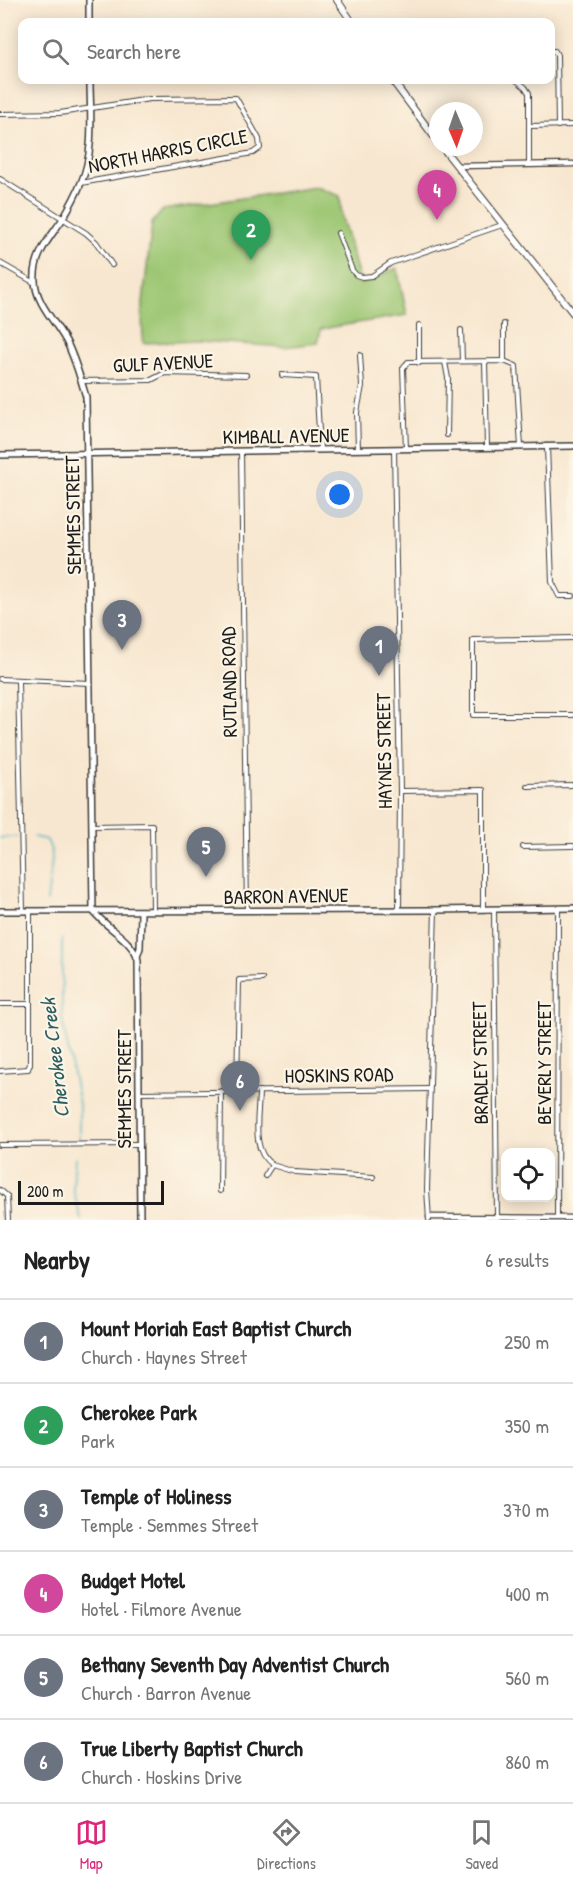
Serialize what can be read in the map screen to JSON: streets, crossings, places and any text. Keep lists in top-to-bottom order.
{
  "streets": {
    "main road": ["KIMBALL AVENUE", "SEMMES STREET", "BARRON AVENUE"],
    "street": [
      "NORTH HARRIS CIRCLE",
      "GULF AVENUE",
      "RUTLAND ROAD",
      "HAYNES STREET",
      "BRADLEY STREET",
      "BEVERLY STREET",
      "HOSKINS ROAD"
    ]
  },
  "crossings": [
    ["GULF AVENUE", "SEMMES STREET"],
    ["KIMBALL AVENUE", "SEMMES STREET"],
    ["KIMBALL AVENUE", "RUTLAND ROAD"],
    ["KIMBALL AVENUE", "HAYNES STREET"],
    ["SEMMES STREET", "BARRON AVENUE"],
    ["SEMMES STREET", "HOSKINS ROAD"],
    ["RUTLAND ROAD", "BARRON AVENUE"],
    ["HAYNES STREET", "BARRON AVENUE"],
    ["BARRON AVENUE", "BRADLEY STREET"],
    ["BARRON AVENUE", "BEVERLY STREET"]
  ],
  "water": ["Cherokee Creek"],
  "scale_bar": "200 m",
  "north": "bottom",
  "page": {
    "search": "Search here",
    "pins": [
      "4",
      "2",
      "3",
      "1",
      "5",
      "6"
    ],
    "scale": "200 m",
    "heading": ["Nearby", "6 results"],
    "list": [
      {
        "mark": "1",
        "name": "Mount Moriah East Baptist Church",
        "note": "Church · Haynes Street",
        "value": "250 m"
      },
      {
        "mark": "2",
        "name": "Cherokee Park",
        "note": "Park",
        "value": "350 m"
      },
      {
        "mark": "3",
        "name": "Temple of Holiness",
        "note": "Temple · Semmes Street",
        "value": "370 m"
      },
      {
        "mark": "4",
        "name": "Budget Motel",
        "note": "Hotel · Filmore Avenue",
        "value": "400 m"
      },
      {
        "mark": "5",
        "name": "Bethany Seventh Day Adventist Church",
        "note": "Church · Barron Avenue",
        "value": "560 m"
      },
      {
        "mark": "6",
        "name": "True Liberty Baptist Church",
        "note": "Church · Hoskins Drive",
        "value": "860 m"
      }
    ],
    "nav": ["Map", "Directions", "Saved"]
  }
}
